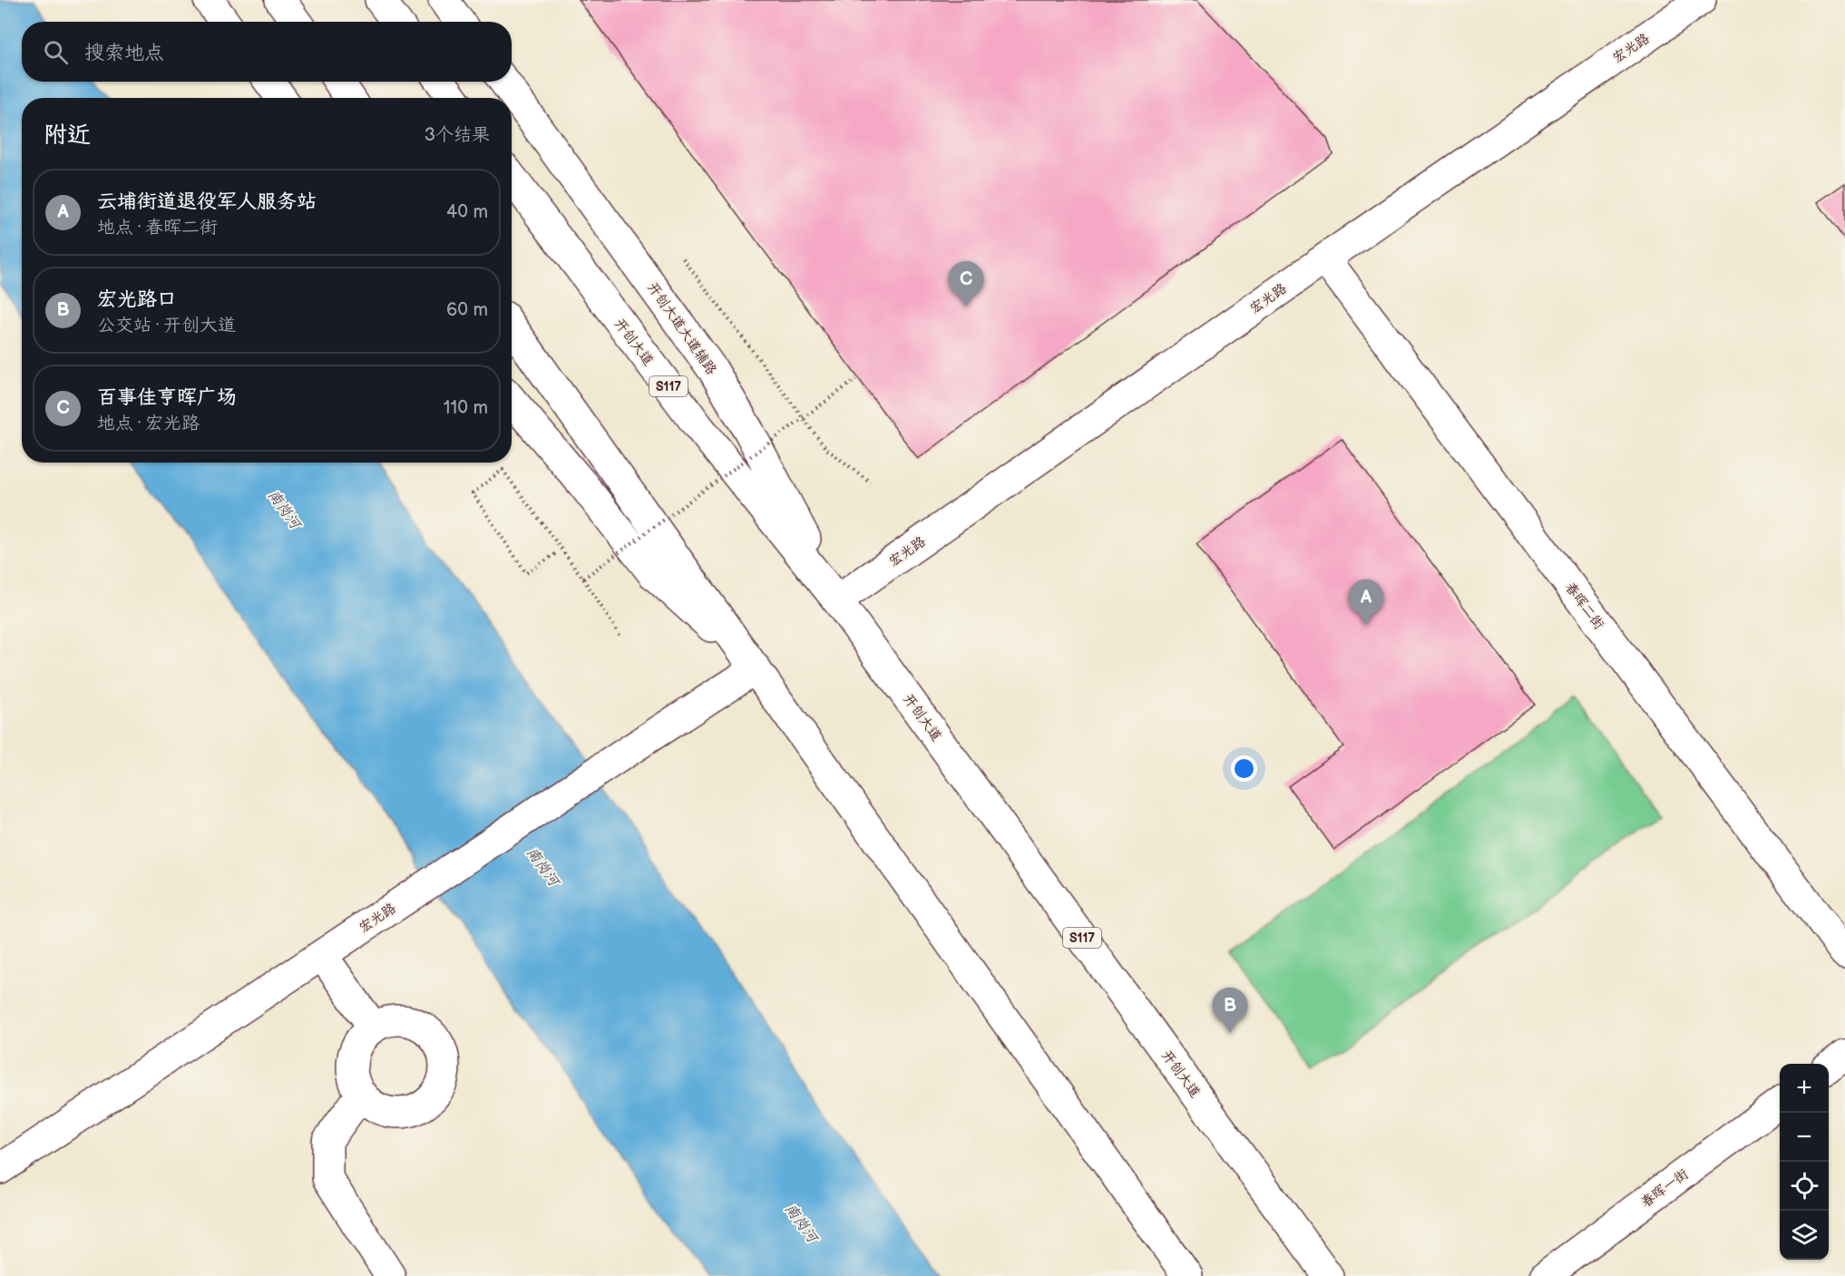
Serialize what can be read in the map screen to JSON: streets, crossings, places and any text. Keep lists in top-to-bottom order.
{
  "streets": {
    "main road": [
      "宏光路",
      "开创大道大道辅路",
      "开创大道",
      "S117",
      "春晖二街",
      "春晖一街"
    ]
  },
  "crossings": [
    ["宏光路", "开创大道大道辅路"],
    ["宏光路", "开创大道"],
    ["宏光路", "春晖二街"],
    ["开创大道大道辅路", "开创大道"]
  ],
  "water": ["南岗河"],
  "page": {
    "search": "搜索地点",
    "heading": ["附近", "3个结果"],
    "list": [
      {
        "mark": "A",
        "name": "云埔街道退役军人服务站",
        "note": "地点 · 春晖二街",
        "value": "40 m"
      },
      {
        "mark": "B",
        "name": "宏光路口",
        "note": "公交站 · 开创大道",
        "value": "60 m"
      },
      {
        "mark": "C",
        "name": "百事佳亨晖广场",
        "note": "地点 · 宏光路",
        "value": "110 m"
      }
    ],
    "pins": ["C", "A", "B"],
    "map_buttons": ["+", "−"]
  }
}
